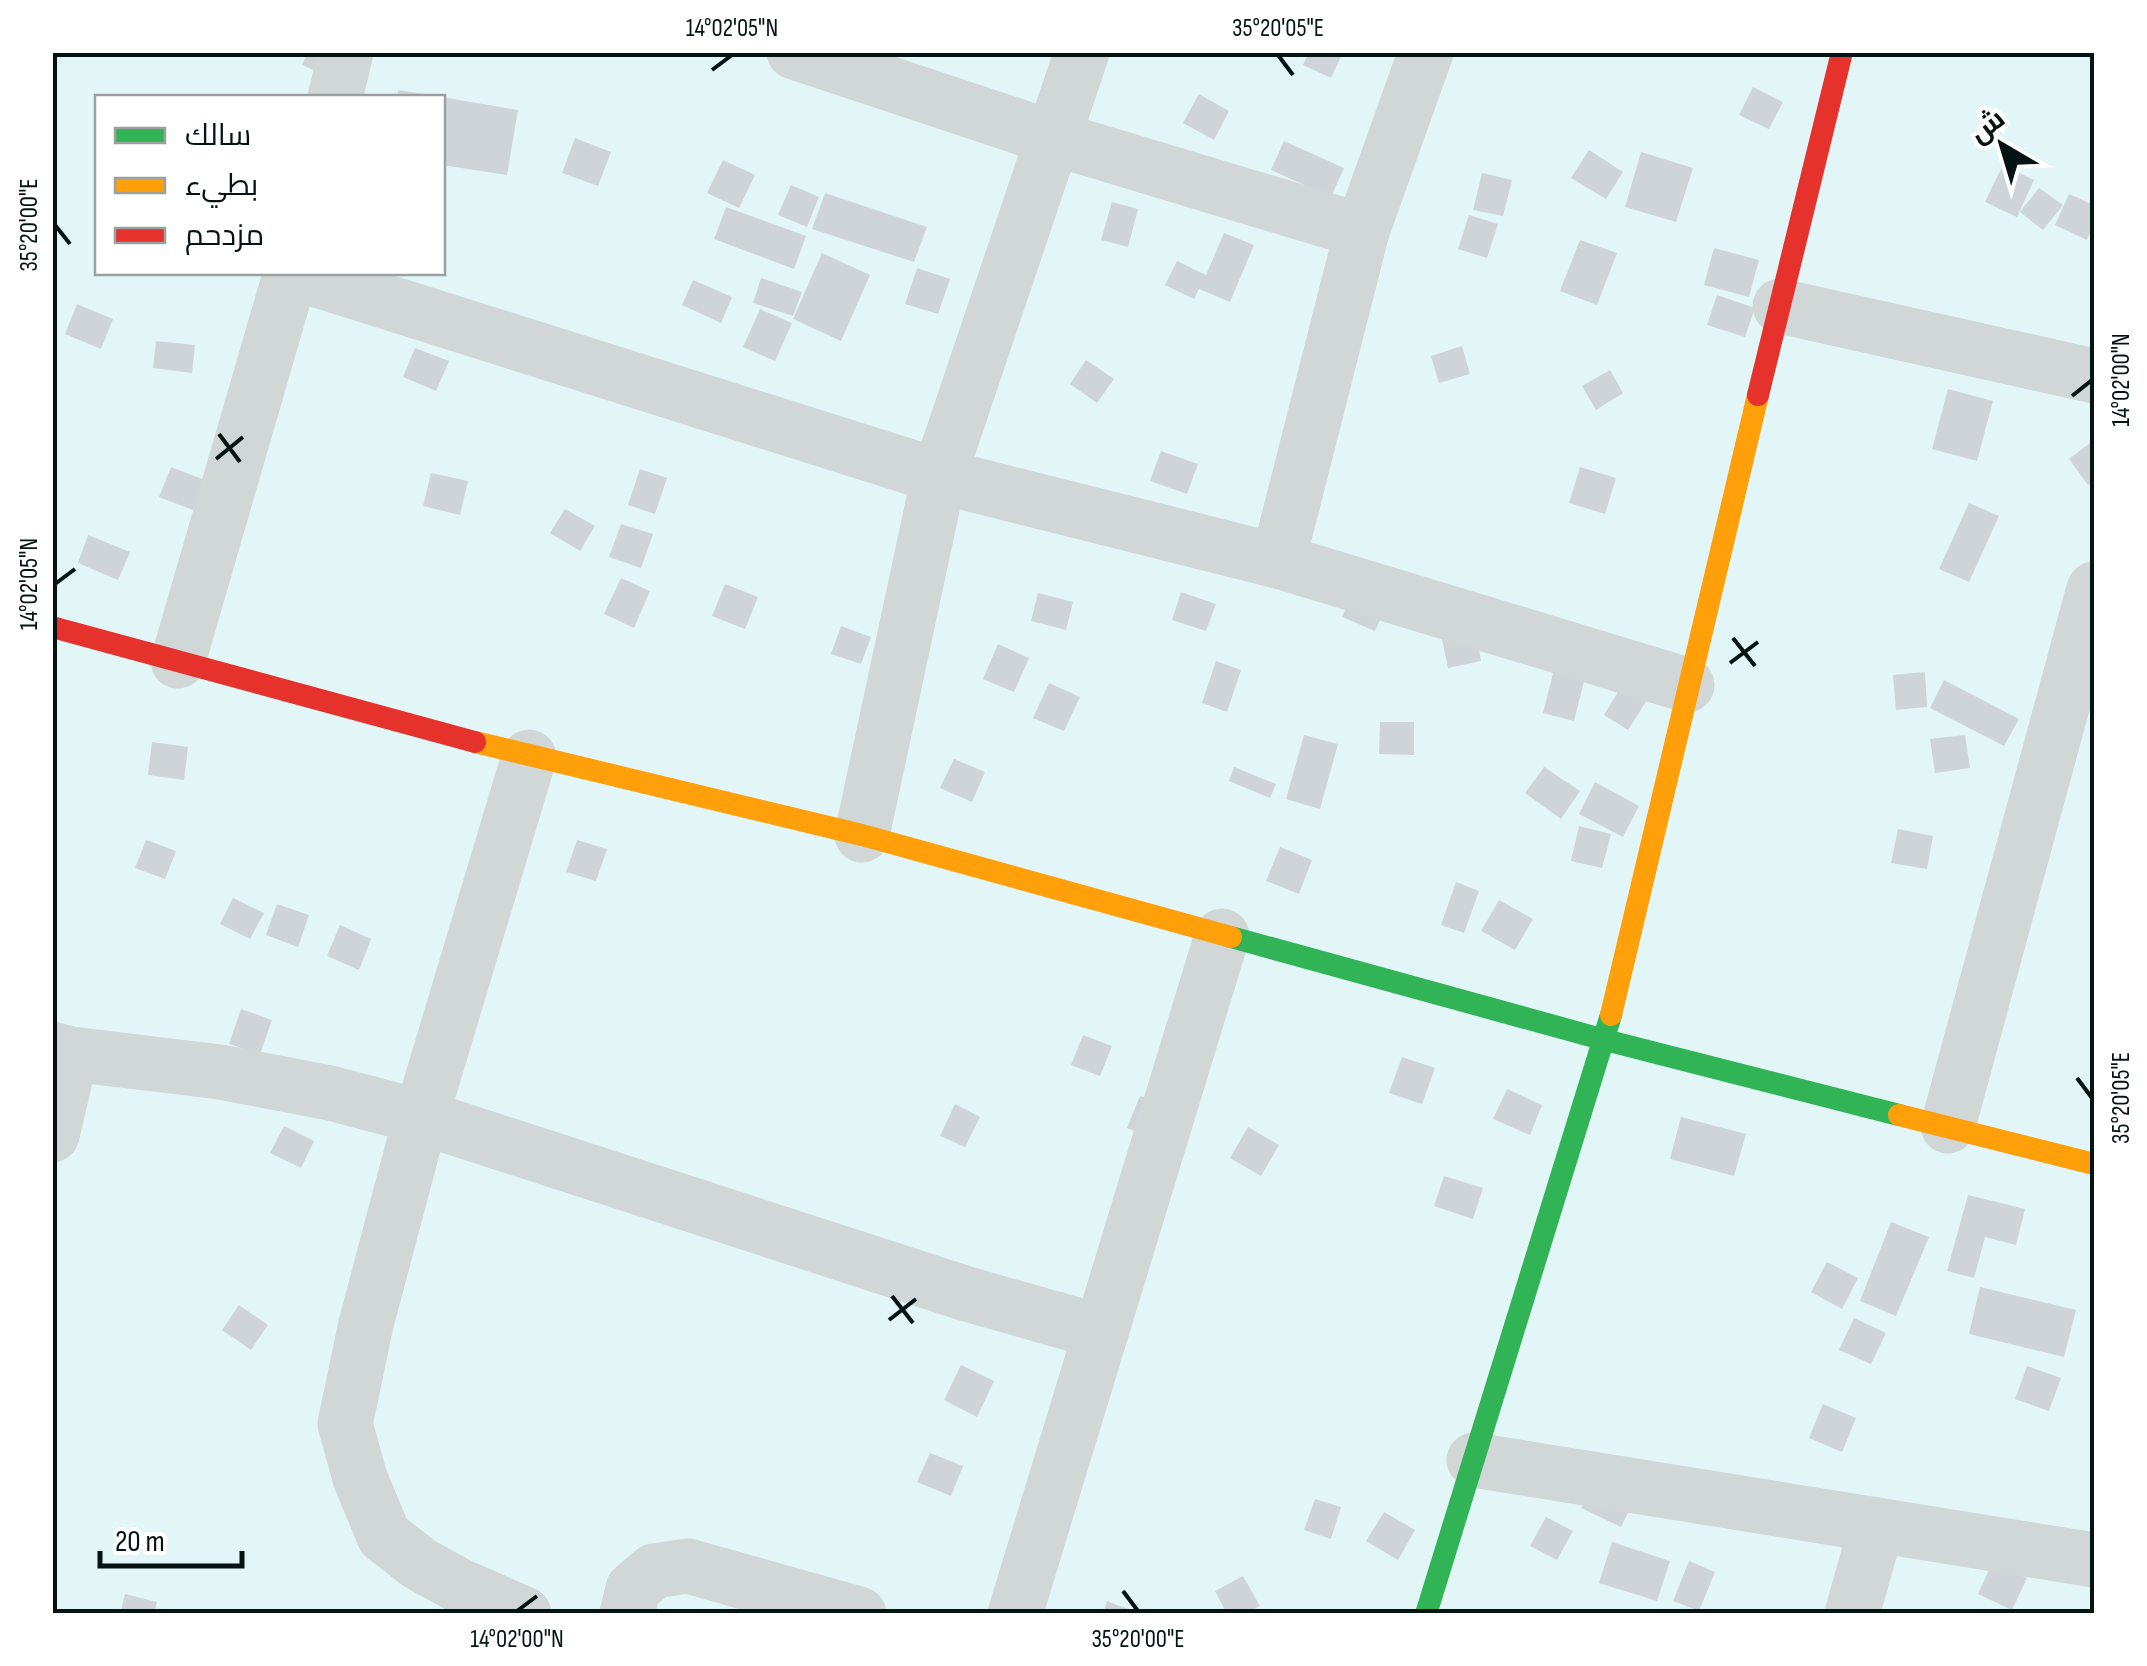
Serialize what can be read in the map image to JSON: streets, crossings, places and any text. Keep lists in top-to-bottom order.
{
  "legend": ["سالك", "بطيء", "مزدحم"],
  "scale_bar": "20 m",
  "north": "top left",
  "coordinates": [
    "14°02'05\"N",
    "35°20'05\"E",
    "35°20'00\"E",
    "14°02'00\"N"
  ]
}
